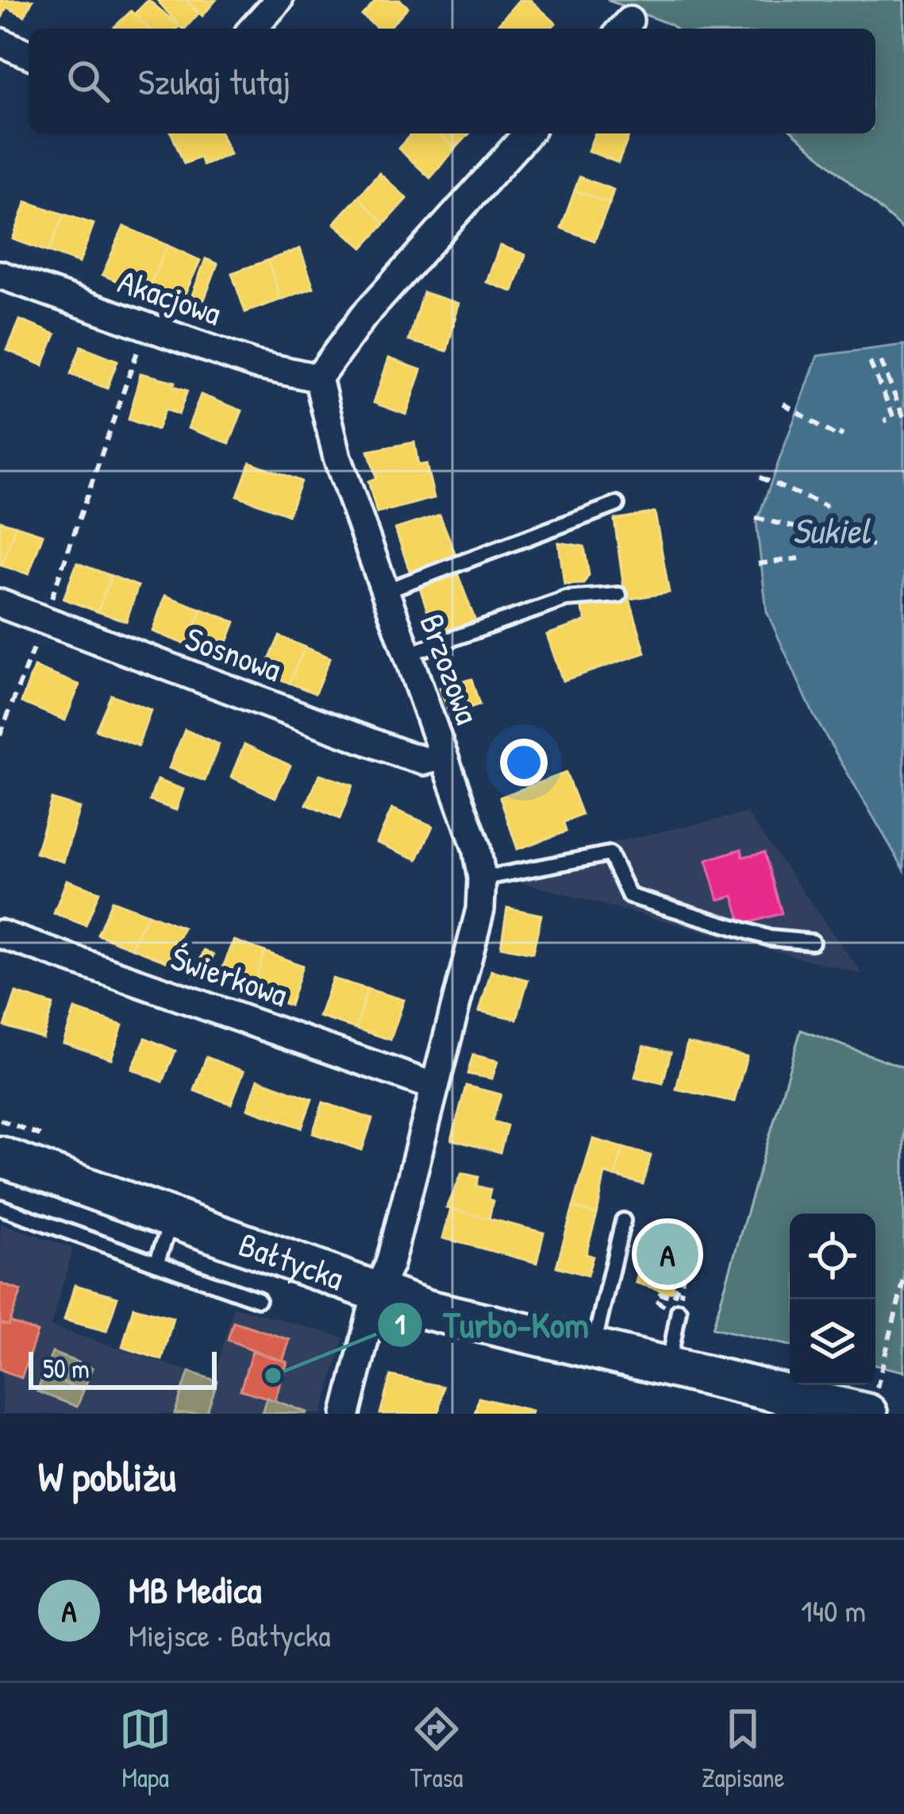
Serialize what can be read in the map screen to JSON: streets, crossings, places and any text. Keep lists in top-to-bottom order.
{
  "streets": {
    "main road": ["Bałtycka"],
    "street": [
      "Akacjowa",
      "Sosnowa",
      "Brzozowa",
      "Świerkowa"
    ]
  },
  "crossings": [
    ["Akacjowa", "Brzozowa"],
    ["Sosnowa", "Brzozowa"],
    ["Brzozowa", "Świerkowa"],
    ["Brzozowa", "Bałtycka"]
  ],
  "water": ["Sukiel"],
  "places": ["Turbo-Kom"],
  "scale_bar": "50 m",
  "page": {
    "search": "Szukaj tutaj",
    "pins": "A",
    "scale": "50 m",
    "heading": "W pobliżu",
    "list": [
      {
        "mark": "A",
        "name": "MB Medica",
        "note": "Miejsce · Bałtycka",
        "value": "140 m"
      }
    ],
    "nav": ["Mapa", "Trasa", "Zapisane"]
  }
}
